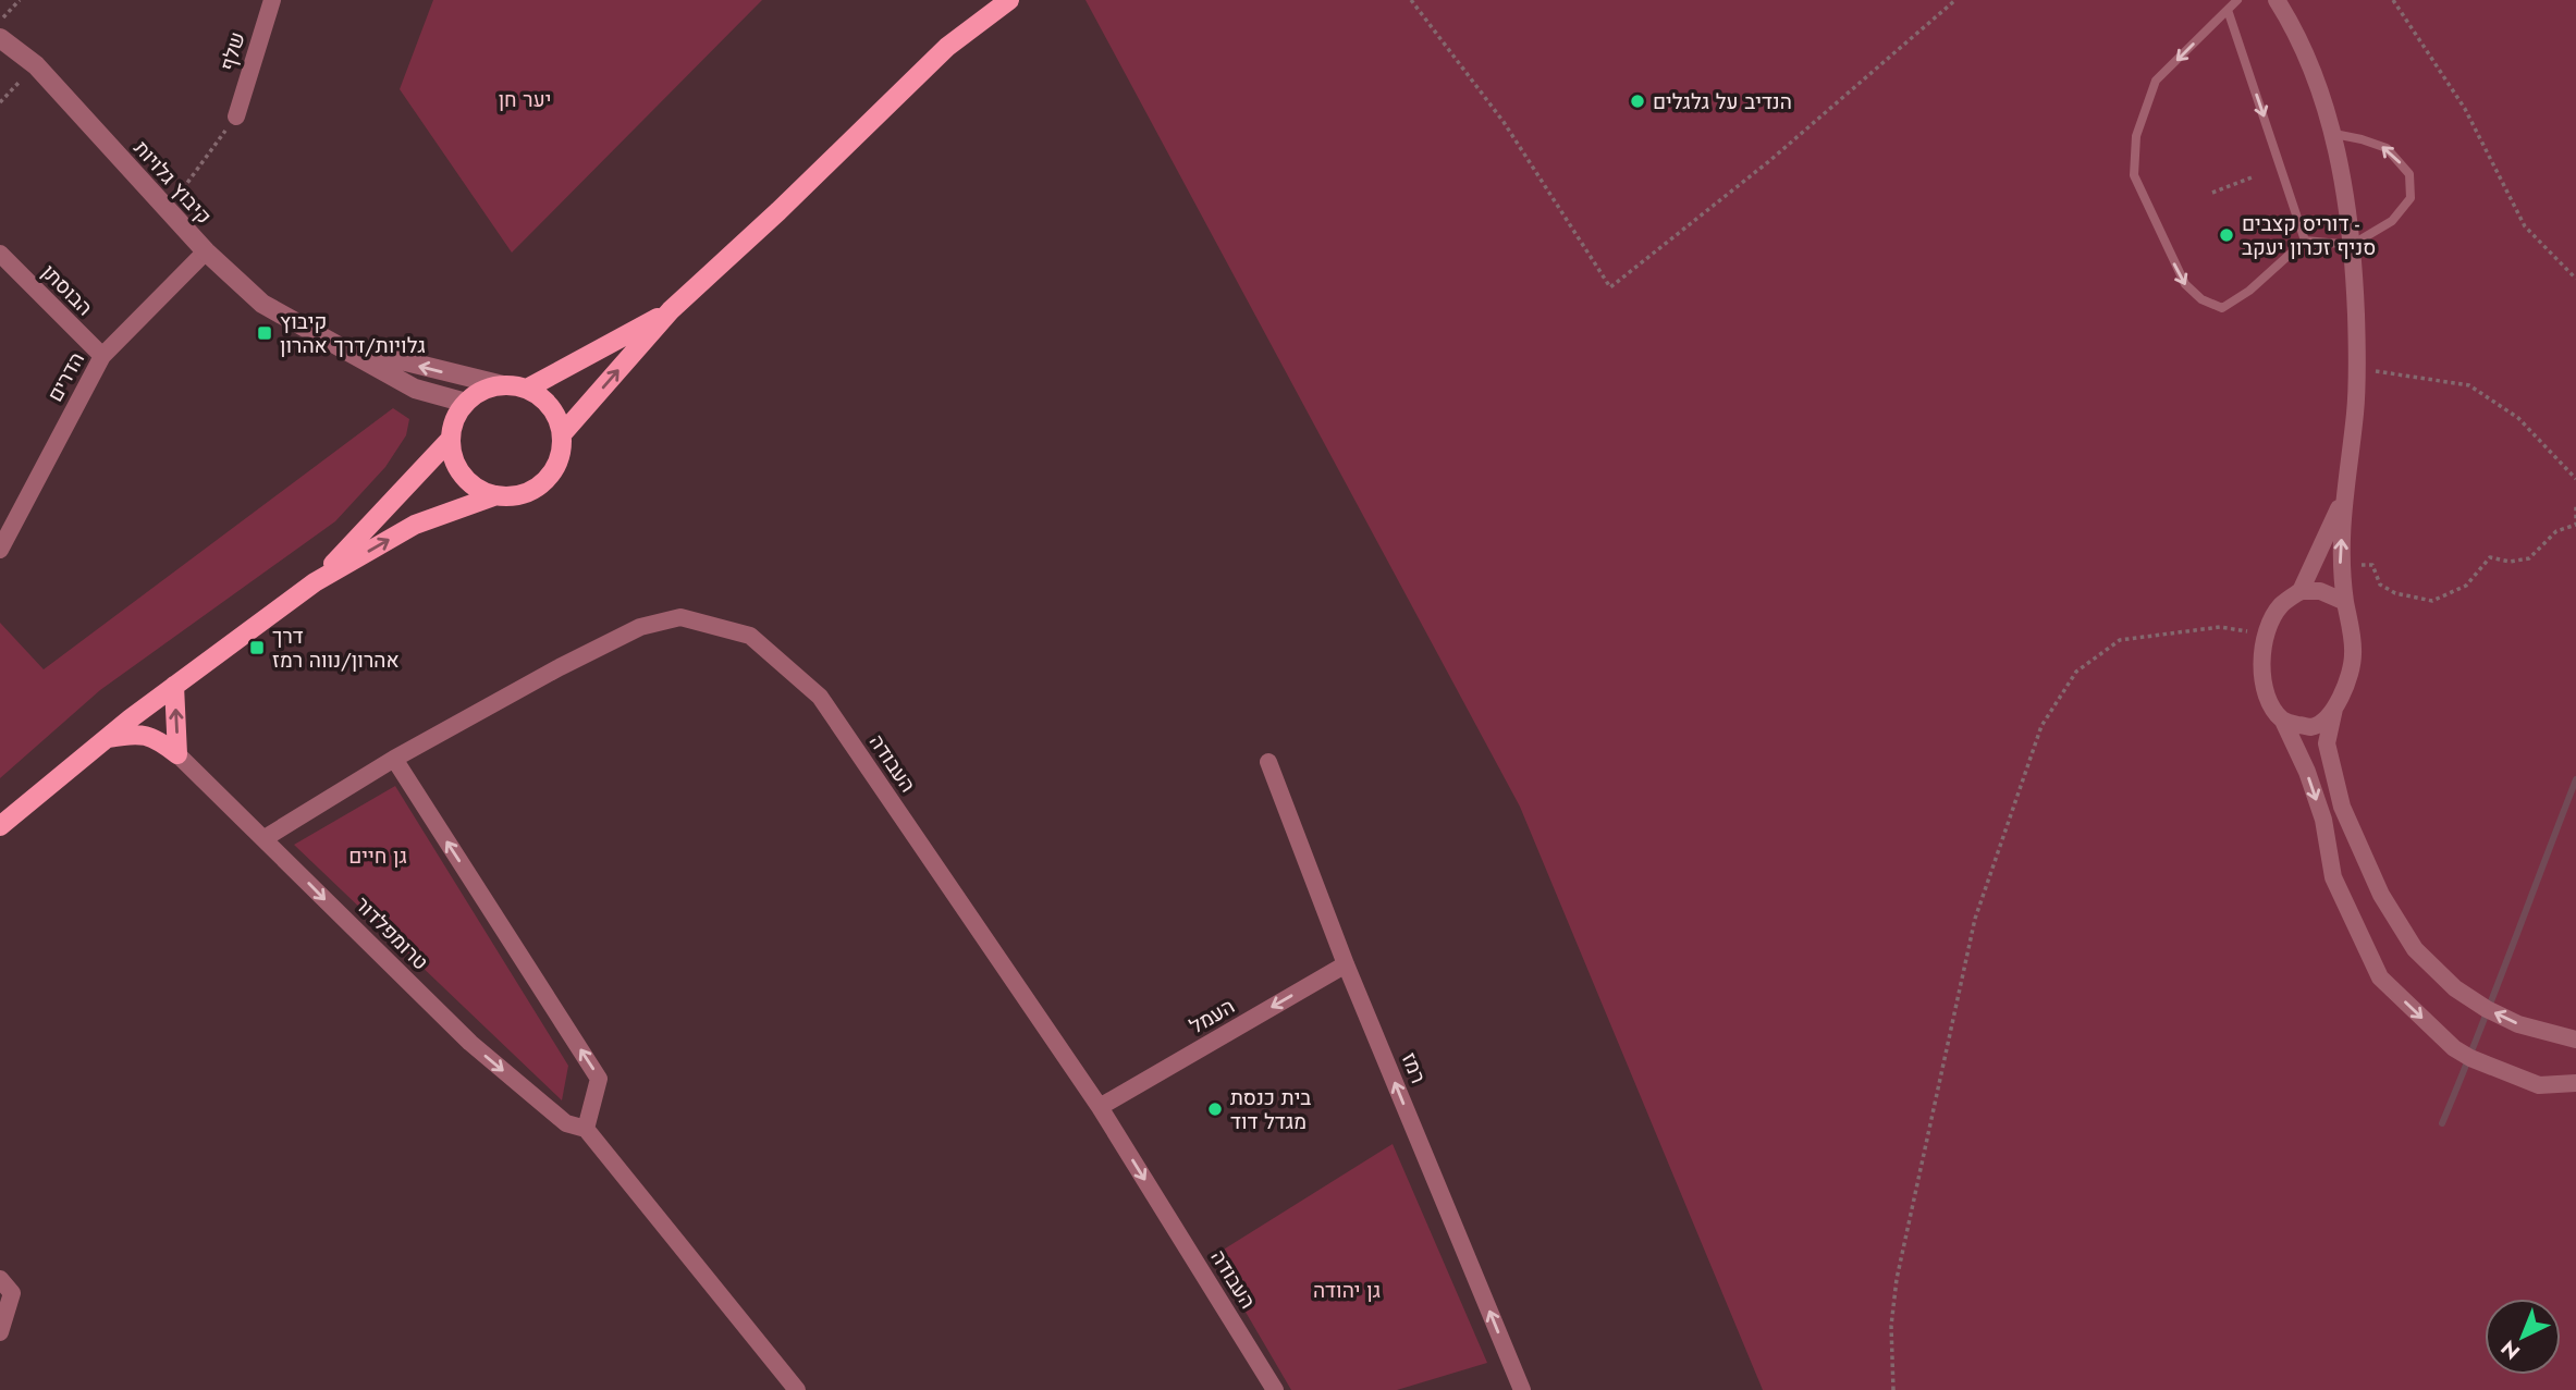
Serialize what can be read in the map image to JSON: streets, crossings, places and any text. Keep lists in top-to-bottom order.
{
  "streets": {
    "street": [
      "שלף",
      "קיבוץ גלויות",
      "הבוסתן",
      "הדרים",
      "העבודה",
      "טרומפלדור",
      "העמל",
      "רמז"
    ]
  },
  "crossings": [
    ["קיבוץ גלויות", "הדרים"],
    ["הבוסתן", "הדרים"],
    ["העבודה", "טרומפלדור"],
    ["העבודה", "העמל"],
    ["העמל", "רמז"]
  ],
  "one_way": ["העמל", "רמז"],
  "parks": ["יער חן", "גן חיים", "גן יהודה"],
  "places": {
    "other": ["הנדיב על גלגלים", "דוריס קצבים - סניף זכרון יעקב", "בית כנסת מגדל דוד"],
    "transit": ["קיבוץ גלויות/דרך אהרון", "דרך אהרון/נווה רמז"]
  },
  "north": "bottom left"
}
